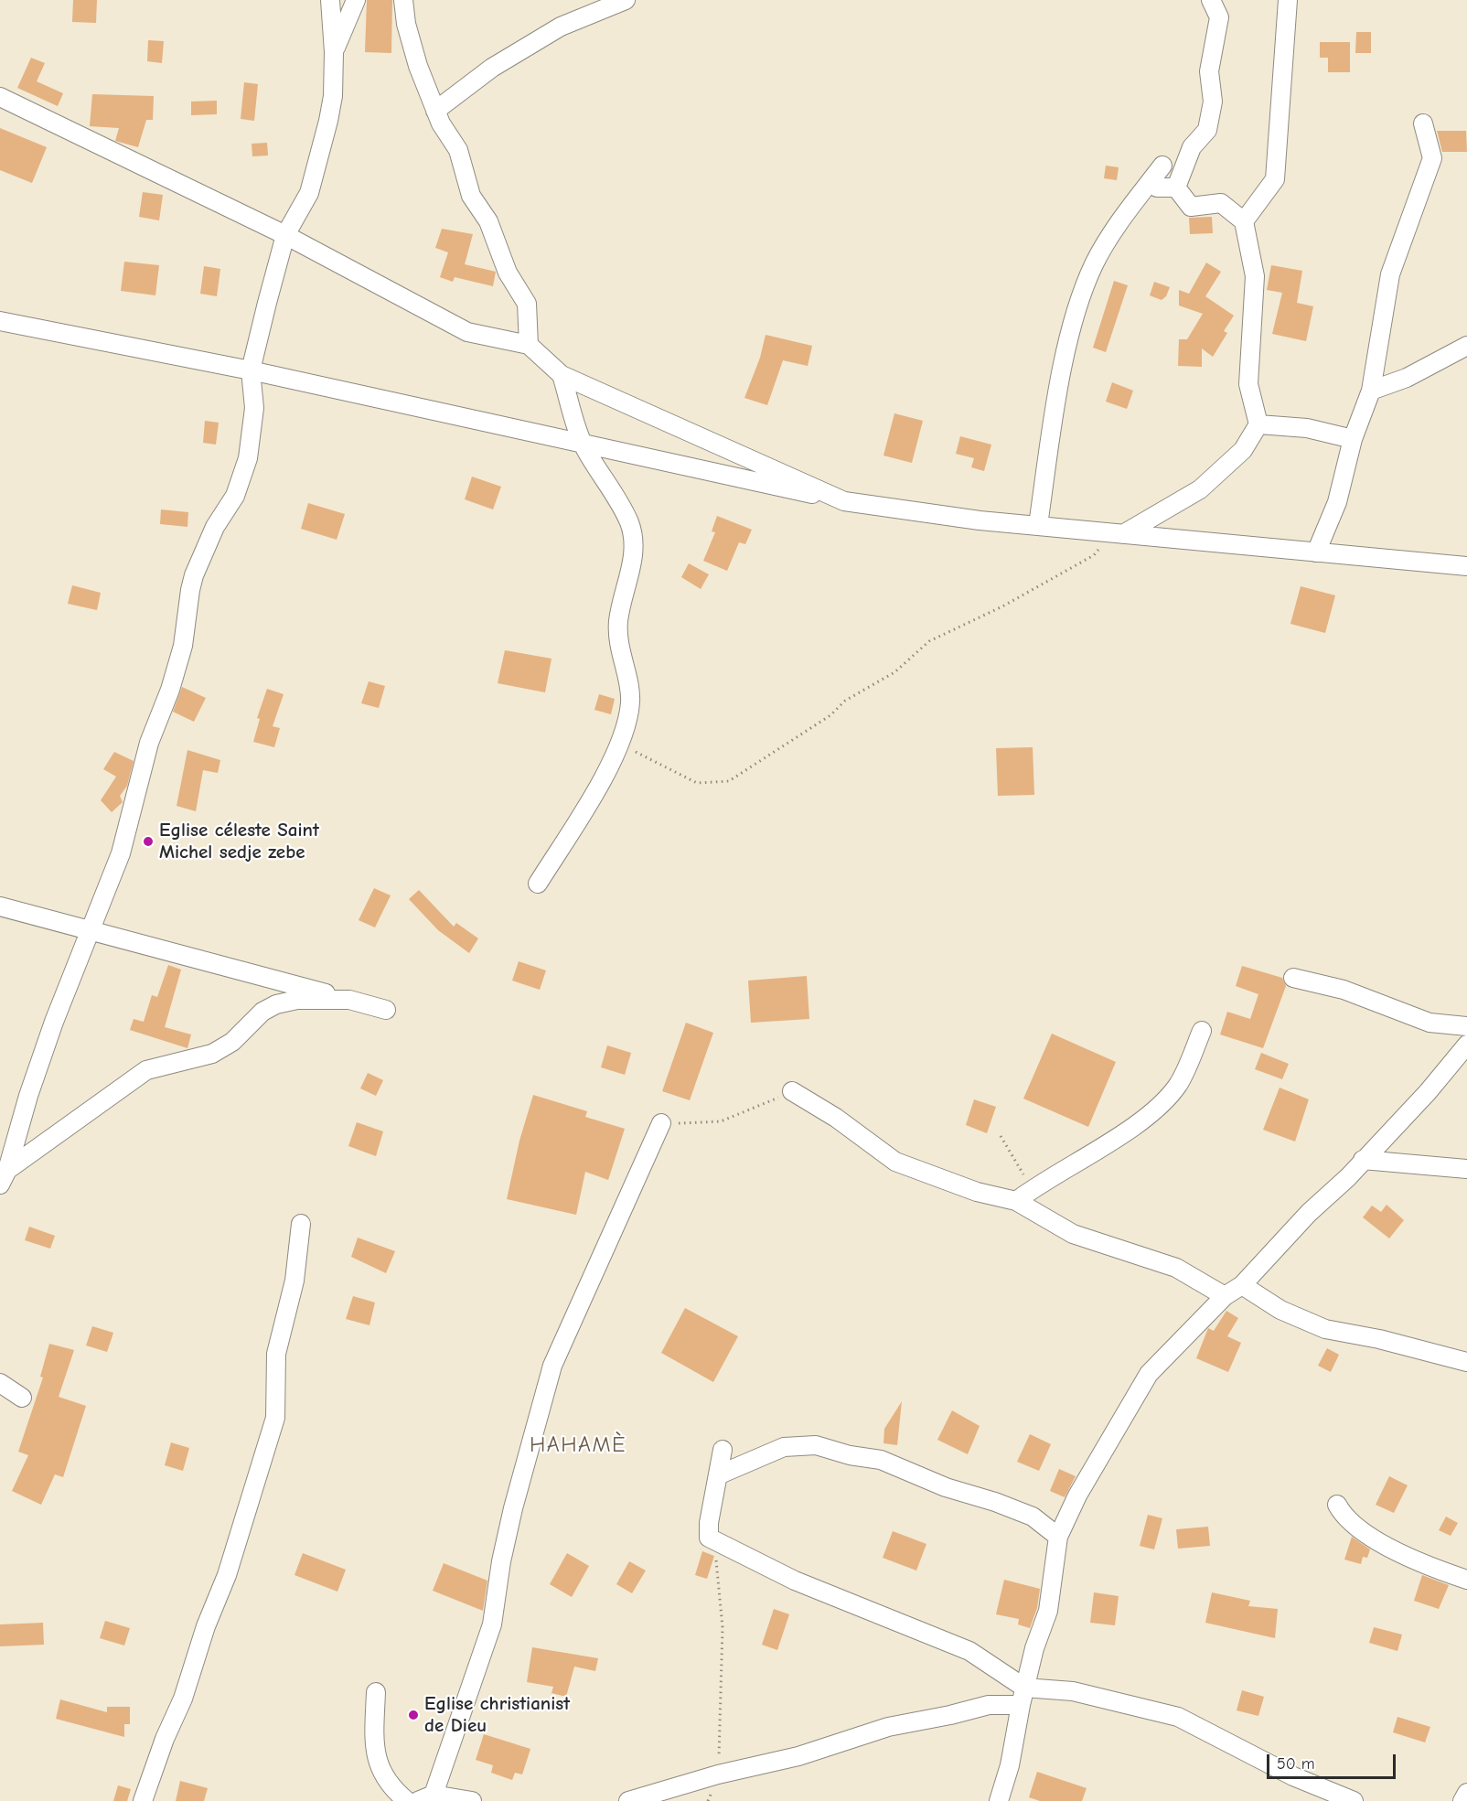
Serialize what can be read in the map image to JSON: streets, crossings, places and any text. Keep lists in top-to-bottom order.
{
  "districts": ["HAHAMÈ"],
  "places": ["Eglise céleste Saint Michel sedje zebe", "Eglise christianist de Dieu"],
  "scale_bar": "50 m"
}
